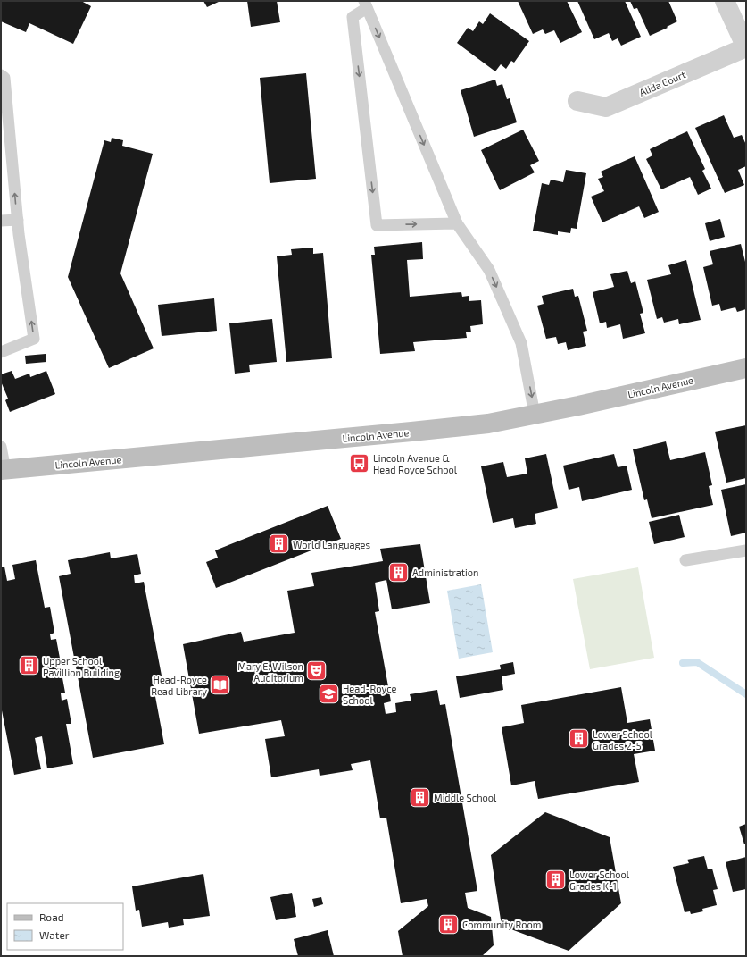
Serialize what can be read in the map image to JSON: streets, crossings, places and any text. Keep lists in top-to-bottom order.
{
  "streets": {
    "main road": ["Lincoln Avenue"],
    "street": ["Alida Court"]
  },
  "places": {
    "bus stop": ["Lincoln Avenue & Head Royce School"],
    "building": [
      "World Languages",
      "Administration",
      "Upper School Pavillion Building",
      "Lower School Grades 2-5",
      "Middle School",
      "Lower School Grades K-1",
      "Community Room"
    ],
    "theatre": ["Mary E. Wilson Auditorium"],
    "library": ["Head-Royce Read Library"],
    "school or university": ["Head-Royce School"]
  },
  "legend": ["Road", "Water"]
}
